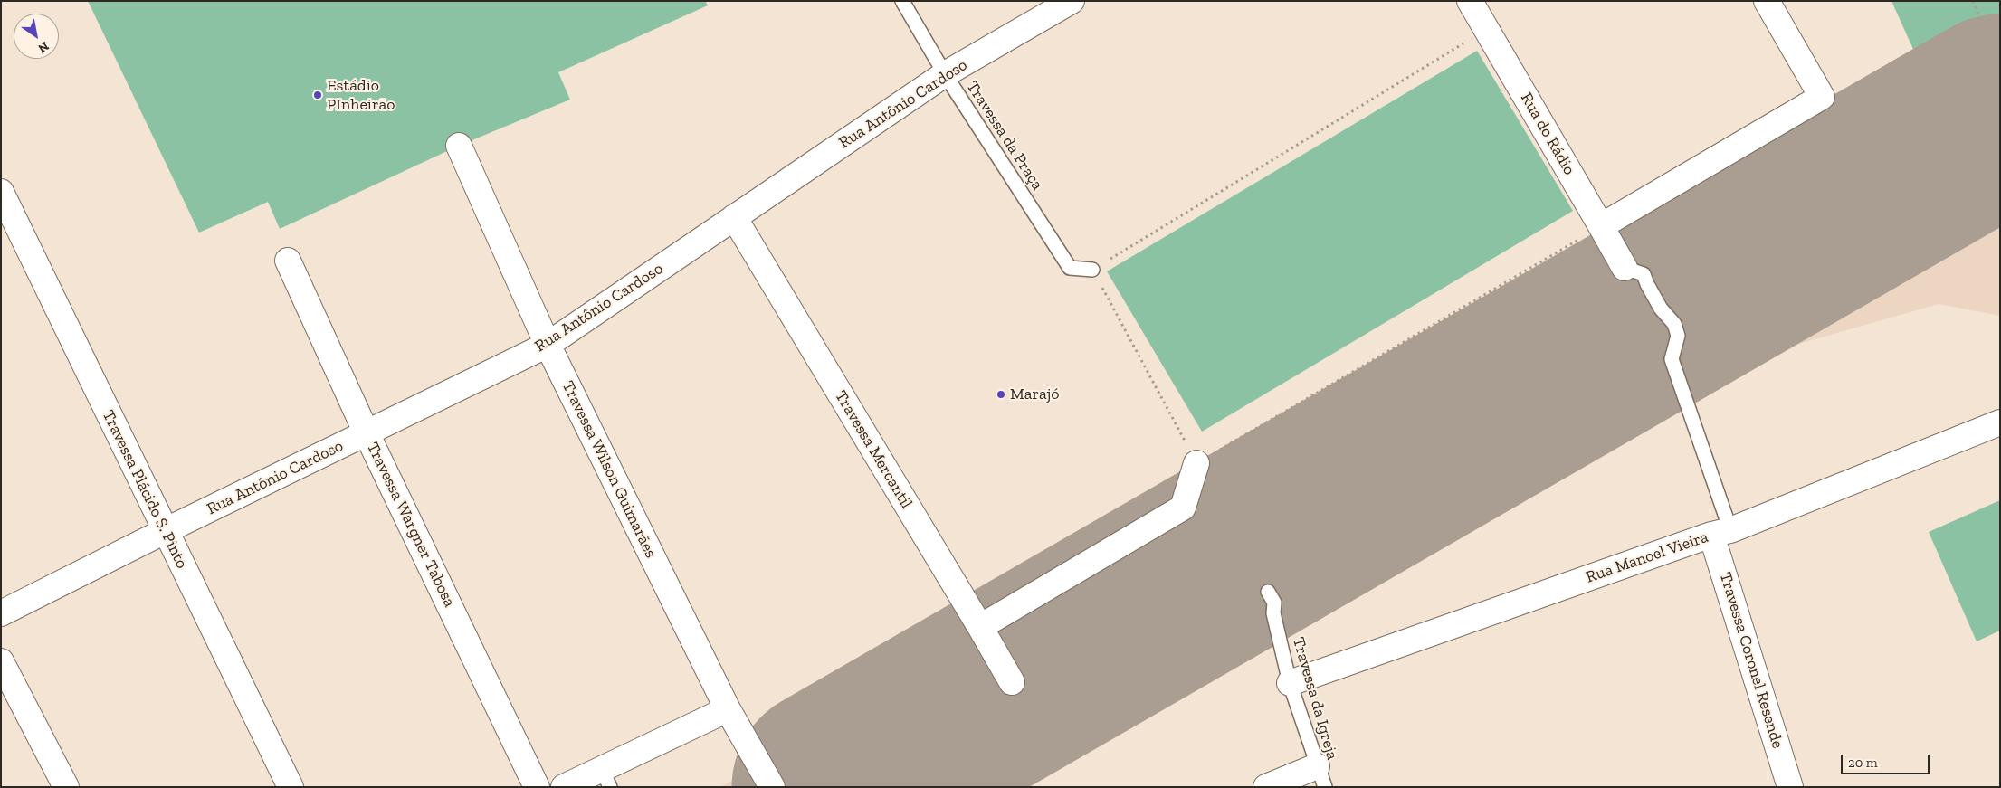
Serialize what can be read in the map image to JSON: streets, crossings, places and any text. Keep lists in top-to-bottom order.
{
  "streets": {
    "street": [
      "Rua Antônio Cardoso",
      "Rua do Rádio",
      "Travessa Mercantil",
      "Travessa Wilson Guimarães",
      "Travessa Plácido S. Pinto",
      "Travessa Wargner Tabosa",
      "Rua Manoel Vieira",
      "Travessa Coronel Resende"
    ],
    "lane": ["Travessa da Praça", "Travessa da Igreja"]
  },
  "crossings": [
    ["Rua Antônio Cardoso", "Travessa da Praça"],
    ["Rua Antônio Cardoso", "Travessa Mercantil"],
    ["Rua Antônio Cardoso", "Travessa Wilson Guimarães"],
    ["Rua Antônio Cardoso", "Travessa Plácido S. Pinto"],
    ["Rua Antônio Cardoso", "Travessa Wargner Tabosa"],
    ["Rua do Rádio", "Travessa Coronel Resende"],
    ["Rua Manoel Vieira", "Travessa Coronel Resende"],
    ["Rua Manoel Vieira", "Travessa da Igreja"]
  ],
  "places": ["Estádio PInheirão", "Marajó"],
  "scale_bar": "20 m",
  "north": "bottom right"
}
